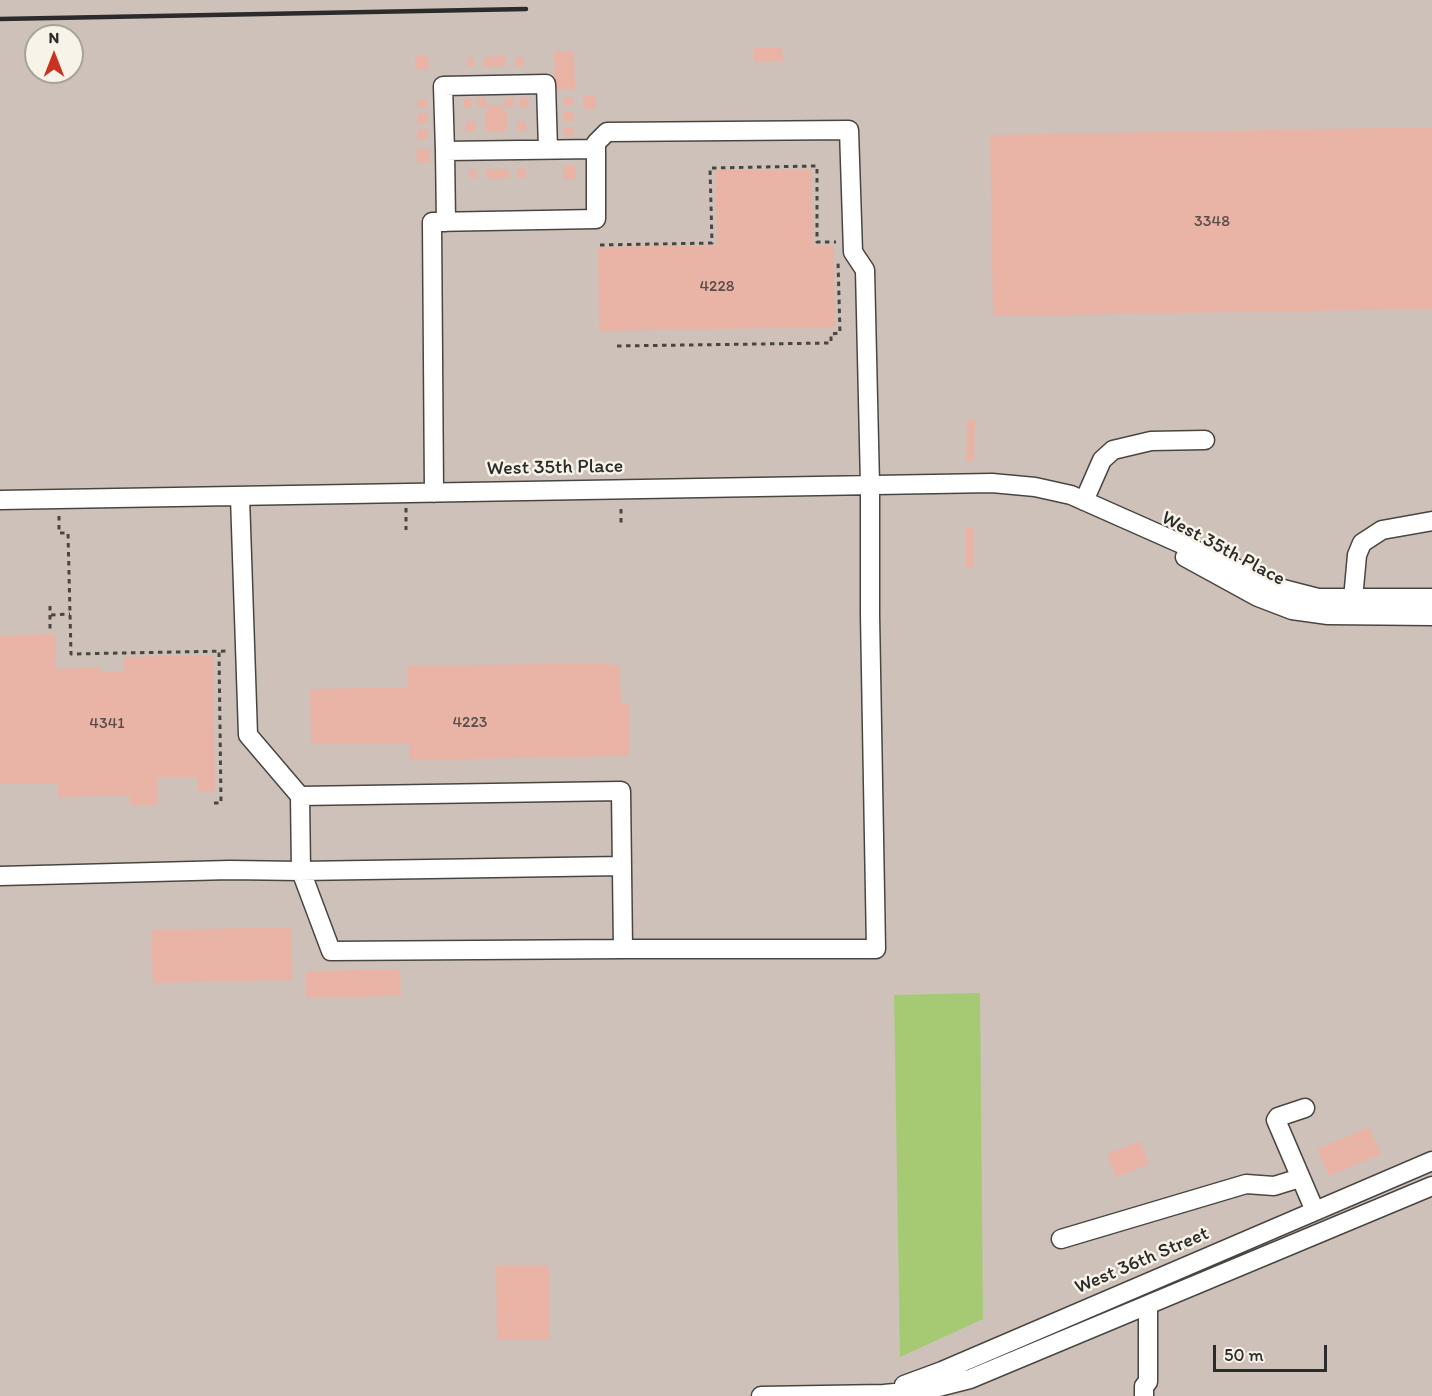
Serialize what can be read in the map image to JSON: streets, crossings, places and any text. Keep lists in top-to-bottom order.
{
  "streets": {
    "street": ["West 35th Place", "West 36th Street"]
  },
  "house_numbers": [
    "3348",
    "4228",
    "4223",
    "4341"
  ],
  "scale_bar": "50 m",
  "north": "top"
}
